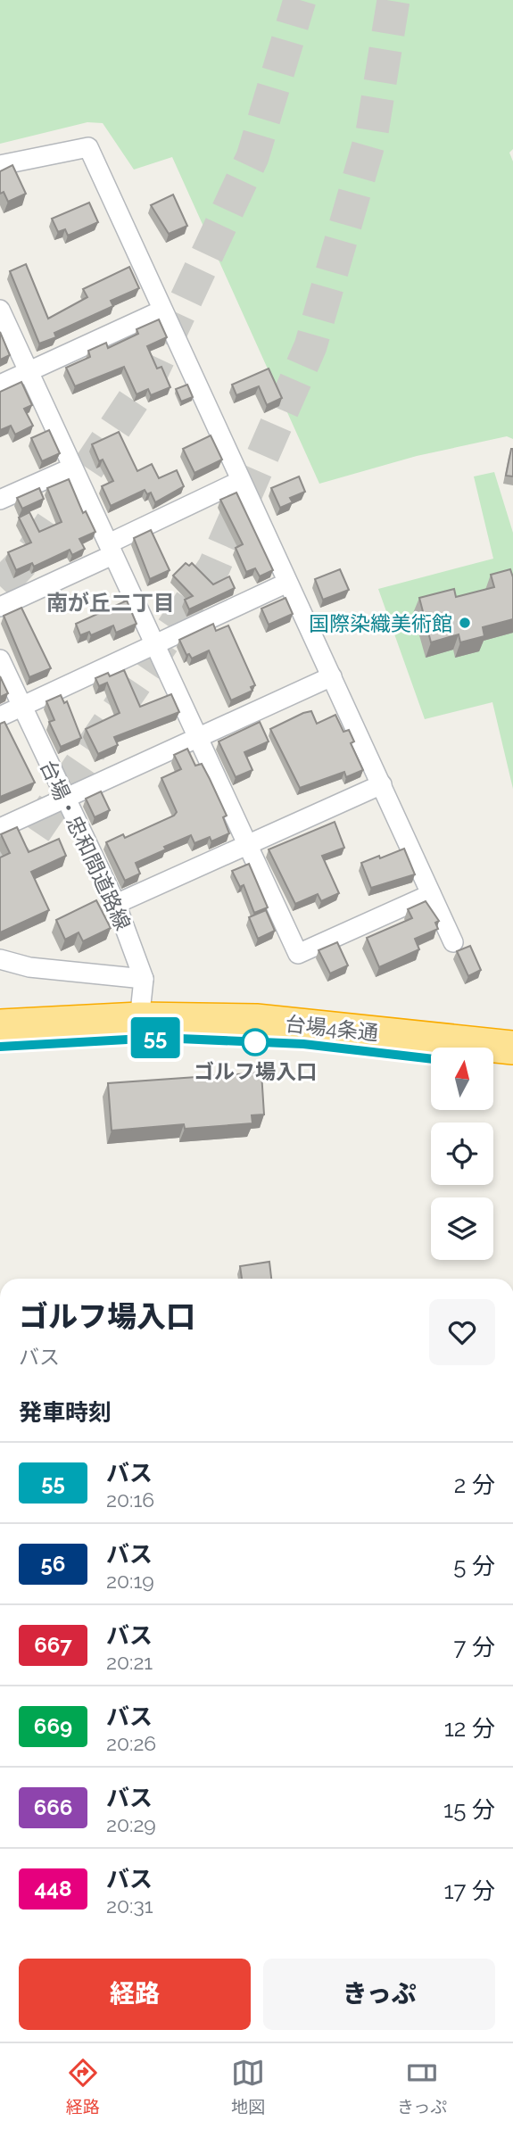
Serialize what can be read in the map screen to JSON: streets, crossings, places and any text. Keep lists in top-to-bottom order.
{
  "streets": {
    "highway": ["台場4条通"],
    "street": ["台場・忠和間道路線"]
  },
  "crossings": [
    ["台場・忠和間道路線", "台場4条通"]
  ],
  "districts": ["南が丘二丁目"],
  "places": ["国際染織美術館", "ゴルフ場入口"],
  "lines": ["bus line 55"],
  "north": "top",
  "page": {
    "on_map": "55",
    "heading": [
      ["ゴルフ場入口", "バス"],
      "発車時刻"
    ],
    "list": [
      {
        "mark": "55",
        "name": "バス",
        "note": "20:16",
        "value": "2 分"
      },
      {
        "mark": "56",
        "name": "バス",
        "note": "20:19",
        "value": "5 分"
      },
      {
        "mark": "667",
        "name": "バス",
        "note": "20:21",
        "value": "7 分"
      },
      {
        "mark": "669",
        "name": "バス",
        "note": "20:26",
        "value": "12 分"
      },
      {
        "mark": "666",
        "name": "バス",
        "note": "20:29",
        "value": "15 分"
      },
      {
        "mark": "448",
        "name": "バス",
        "note": "20:31",
        "value": "17 分"
      }
    ],
    "buttons": ["経路", "きっぷ"],
    "tabs": ["経路", "地図", "きっぷ"]
  }
}
